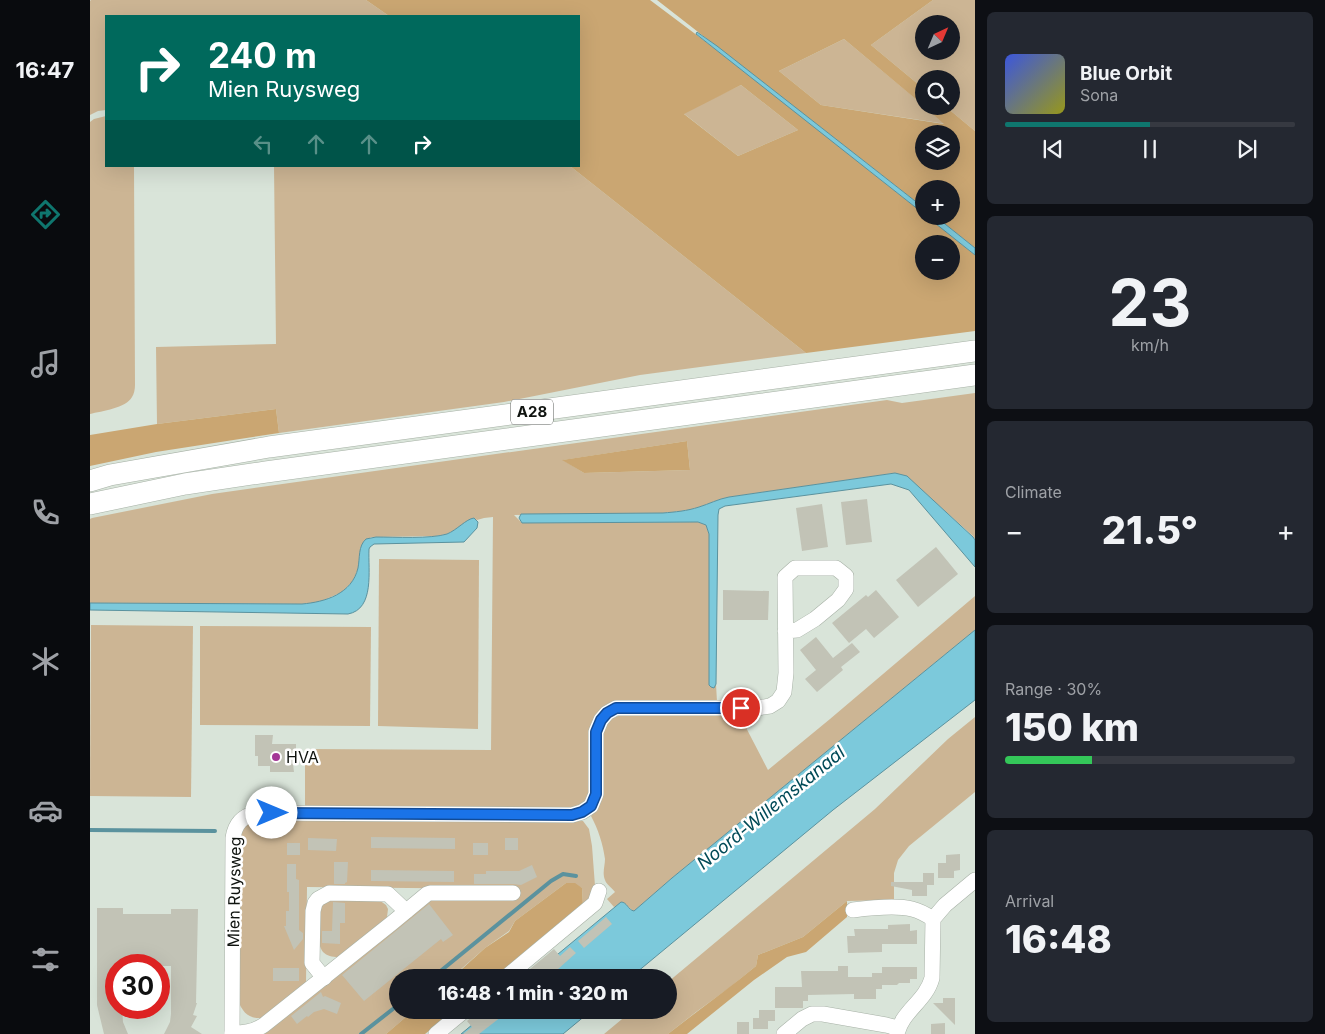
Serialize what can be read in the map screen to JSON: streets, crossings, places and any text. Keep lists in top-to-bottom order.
{
  "streets": {
    "highway": ["A28"],
    "street": ["Mien Ruysweg"]
  },
  "water": ["Noord-Willemskanaal"],
  "places": ["HVA"],
  "north": "top right",
  "page": {
    "tabs": "16:47",
    "map_buttons": ["+", "−"],
    "turn": ["240 m", "Mien Ruysweg"],
    "song": ["Blue Orbit", "Sona"],
    "tile": [
      ["23", "km/h"],
      "Climate",
      ["Range · 30%", "150 km"],
      ["Arrival", "16:48"]
    ],
    "heat": ["−", "21.5°", "+"],
    "limit": "30",
    "trip": "16:48 · 1 min · 320 m"
  }
}
